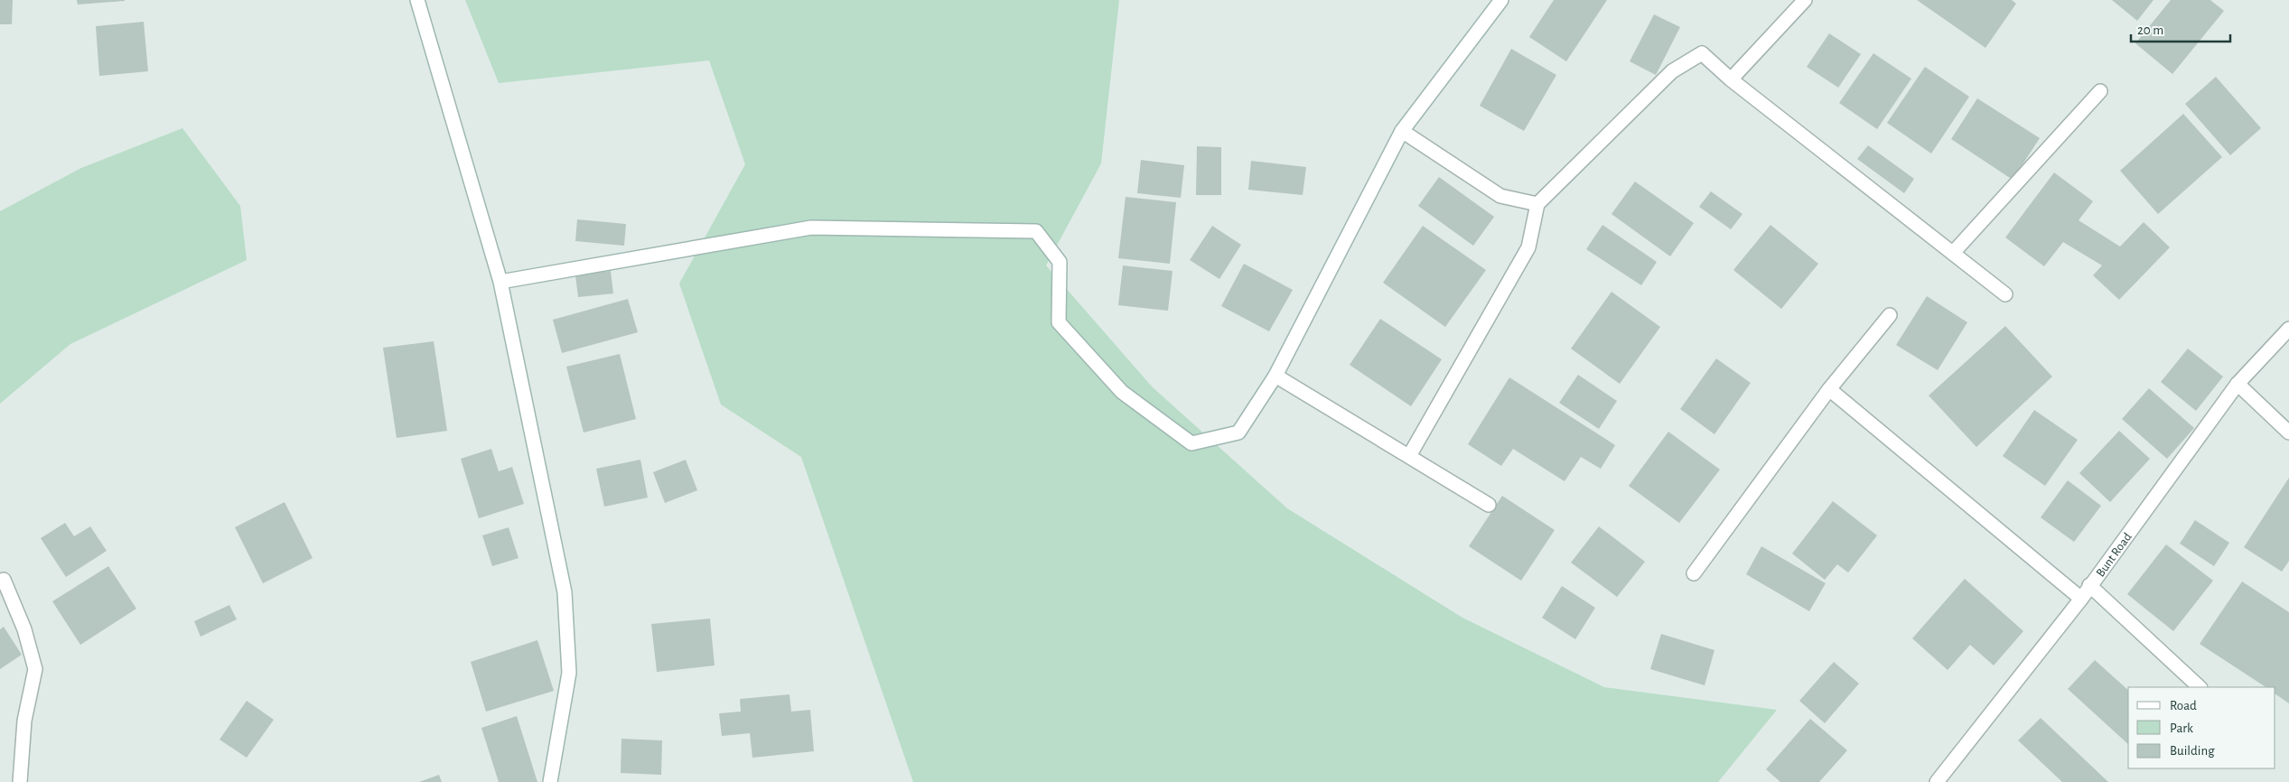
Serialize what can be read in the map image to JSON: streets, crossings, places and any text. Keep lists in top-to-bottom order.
{
  "streets": {
    "street": ["Bunt Road"]
  },
  "legend": ["Road", "Park", "Building"],
  "scale_bar": "20 m"
}
